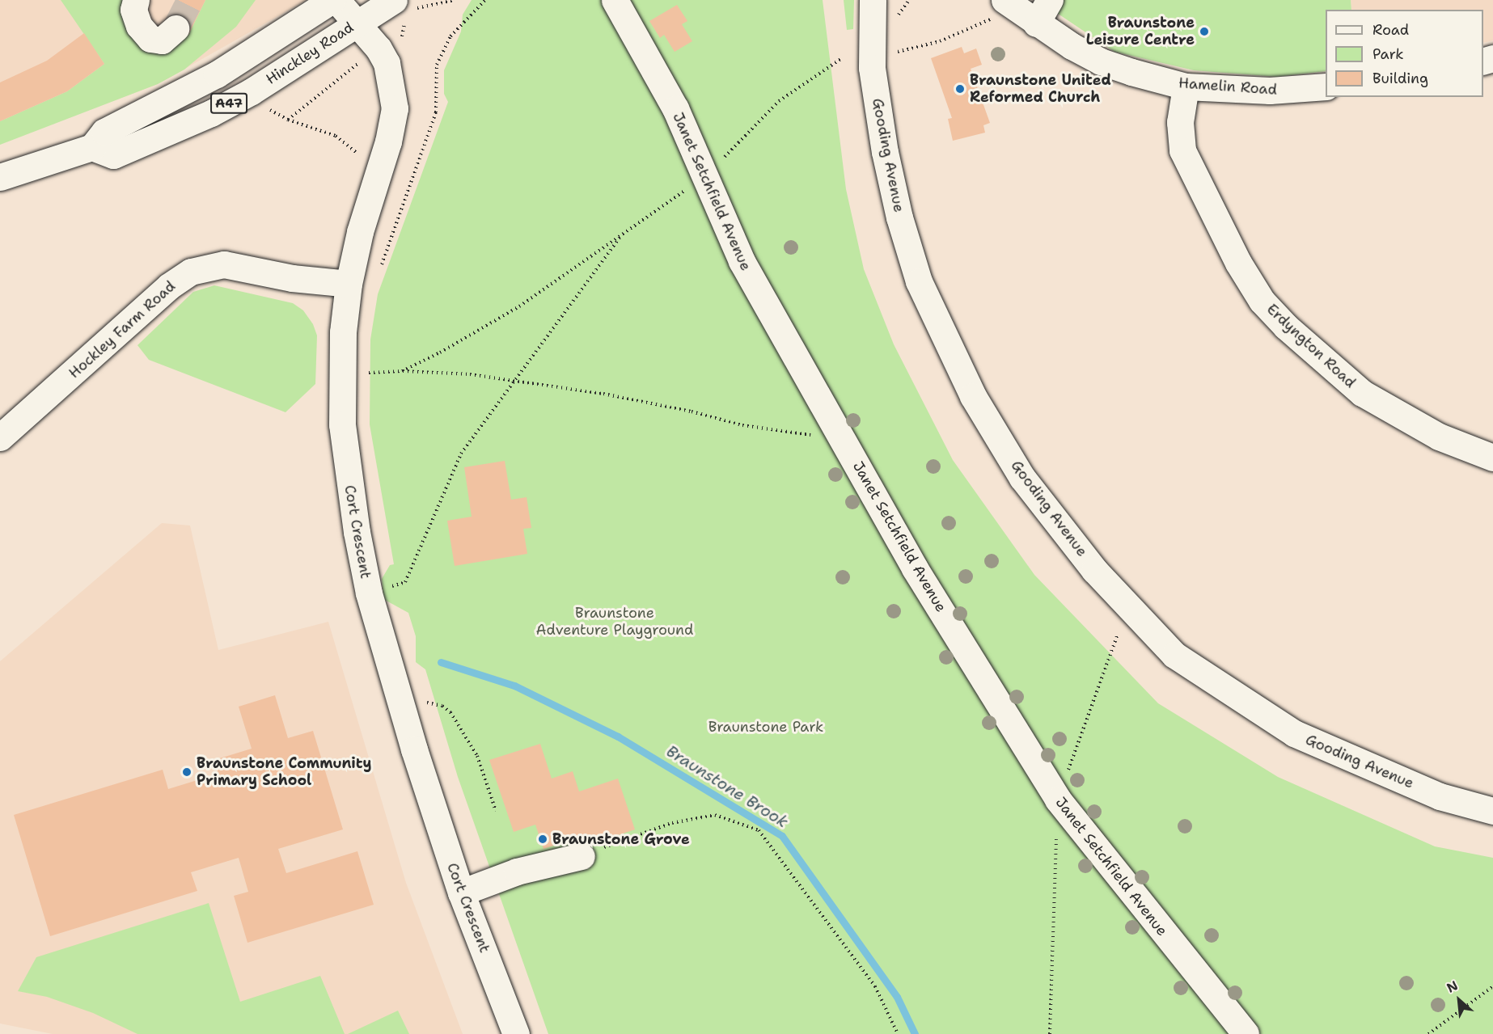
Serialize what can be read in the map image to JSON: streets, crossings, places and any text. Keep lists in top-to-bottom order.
{
  "streets": {
    "street": [
      "Hinckley Road",
      "Hamelin Road",
      "A47",
      "Gooding Avenue",
      "Janet Setchfield Avenue",
      "Hockley Farm Road",
      "Erdyngton Road",
      "Cort Crescent"
    ]
  },
  "crossings": [
    ["Hinckley Road", "A47"],
    ["Hinckley Road", "Cort Crescent"],
    ["Hamelin Road", "Erdyngton Road"],
    ["Hockley Farm Road", "Cort Crescent"]
  ],
  "water": ["Braunstone Brook"],
  "parks": ["Braunstone Adventure Playground", "Braunstone Park"],
  "places": [
    "Braunstone Leisure Centre",
    "Braunstone United Reformed Church",
    "Braunstone Community Primary School",
    "Braunstone Grove"
  ],
  "legend": ["Road", "Park", "Building"],
  "north": "top left"
}
